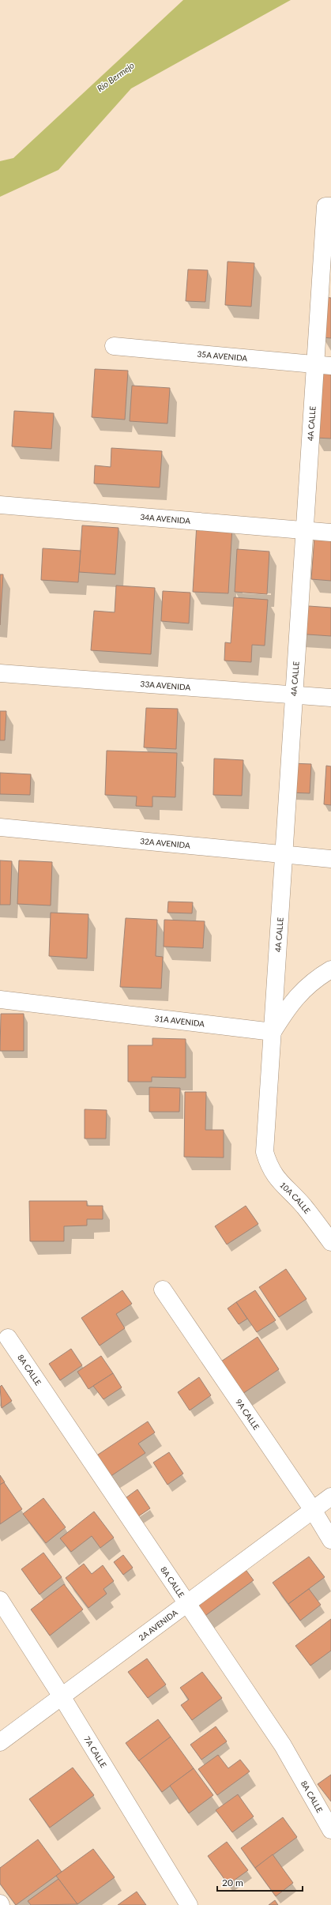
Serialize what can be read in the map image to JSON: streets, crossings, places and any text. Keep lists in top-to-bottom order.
{
  "streets": {
    "street": [
      "35A AVENIDA",
      "4A CALLE",
      "34A AVENIDA",
      "33A AVENIDA",
      "32A AVENIDA",
      "31A AVENIDA",
      "10A CALLE",
      "8A CALLE",
      "9A CALLE",
      "2A AVENIDA",
      "7A CALLE"
    ]
  },
  "crossings": [
    ["35A AVENIDA", "4A CALLE"],
    ["4A CALLE", "34A AVENIDA"],
    ["4A CALLE", "33A AVENIDA"],
    ["4A CALLE", "32A AVENIDA"],
    ["4A CALLE", "31A AVENIDA"],
    ["4A CALLE", "10A CALLE"],
    ["8A CALLE", "2A AVENIDA"],
    ["9A CALLE", "2A AVENIDA"],
    ["2A AVENIDA", "7A CALLE"]
  ],
  "water": ["Río Bermejo"],
  "scale_bar": "20 m"
}
